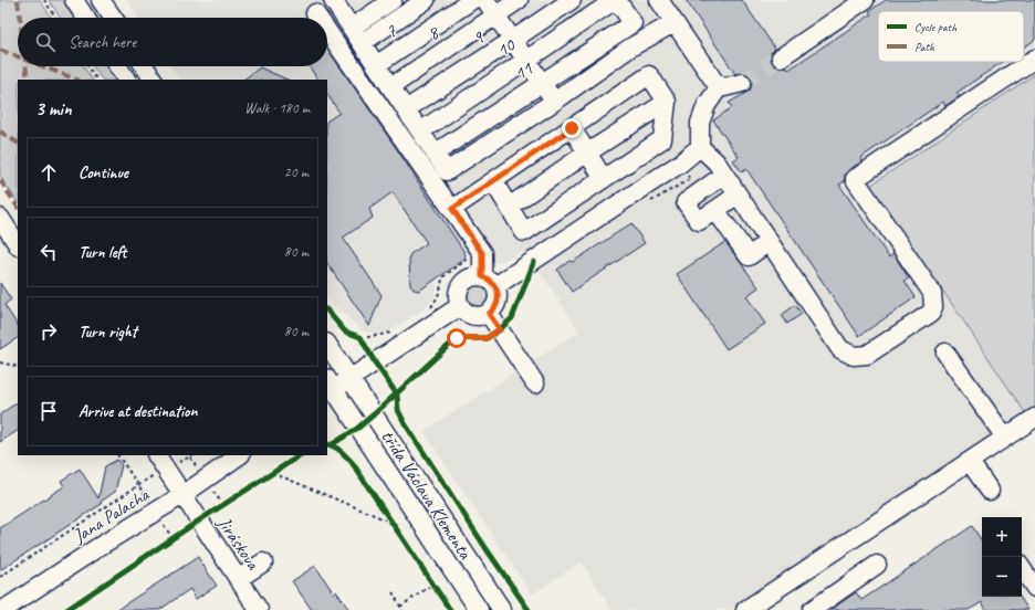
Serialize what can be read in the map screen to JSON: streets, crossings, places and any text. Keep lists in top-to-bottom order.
{
  "streets": {
    "street": [
      "7",
      "8",
      "9",
      "10",
      "11",
      "třída Václava Klementa",
      "Jana Palacha",
      "Jiráskova"
    ]
  },
  "crossings": [
    ["10", "11"],
    ["Jana Palacha", "Jiráskova"]
  ],
  "legend": ["Cycle path", "Path"],
  "page": {
    "search": "Search here",
    "heading": ["3 min", "Walk · 180 m"],
    "list": [
      ["Continue", "20 m"],
      ["Turn left", "80 m"],
      ["Turn right", "80 m"],
      "Arrive at destination"
    ],
    "map_buttons": ["+", "−"]
  }
}
